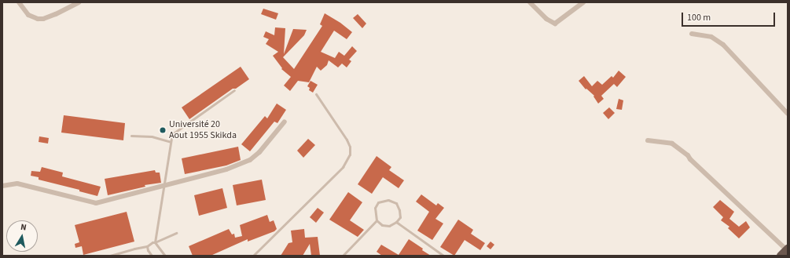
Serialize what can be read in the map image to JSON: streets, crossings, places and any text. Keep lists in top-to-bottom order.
{
  "places": ["Université 20 Aout 1955 Skikda"],
  "scale_bar": "100 m",
  "north": "top"
}
